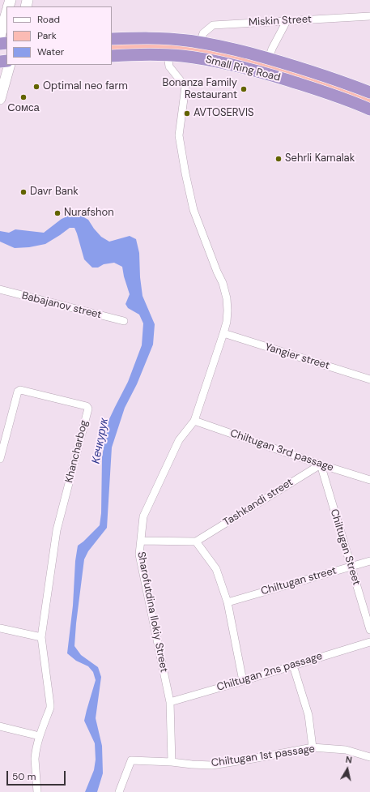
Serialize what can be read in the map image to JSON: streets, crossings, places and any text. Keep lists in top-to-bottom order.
{
  "streets": {
    "highway": ["Small Ring Road"],
    "street": [
      "Miskin Street",
      "Babajanov street",
      "Yangier street",
      "Chiltugan 3rd passage",
      "Khancharbog",
      "Tashkandi street",
      "Chiltugan Street",
      "Chiltugаn street",
      "Sharofutdina Ilokiy Street",
      "Chiltugаn 2ns passage",
      "Chiltugan 1st passage"
    ]
  },
  "crossings": [
    ["Miskin Street", "Small Ring Road"],
    ["Small Ring Road", "Sharofutdina Ilokiy Street"],
    ["Yangier street", "Sharofutdina Ilokiy Street"],
    ["Chiltugan 3rd passage", "Tashkandi street"],
    ["Chiltugan 3rd passage", "Chiltugan Street"],
    ["Chiltugan 3rd passage", "Sharofutdina Ilokiy Street"],
    ["Tashkandi street", "Chiltugan Street"],
    ["Chiltugan Street", "Chiltugаn street"],
    ["Sharofutdina Ilokiy Street", "Chiltugаn 2ns passage"],
    ["Sharofutdina Ilokiy Street", "Chiltugan 1st passage"]
  ],
  "water": ["Кечкурук"],
  "places": [
    "Optimal neo farm",
    "Bonanza Family Restaurant",
    "Сомса",
    "AVTOSERVIS",
    "Sehrli Kamalak",
    "Davr Bank",
    "Nurafshon"
  ],
  "legend": ["Road", "Park", "Water"],
  "scale_bar": "50 m",
  "north": "top"
}
